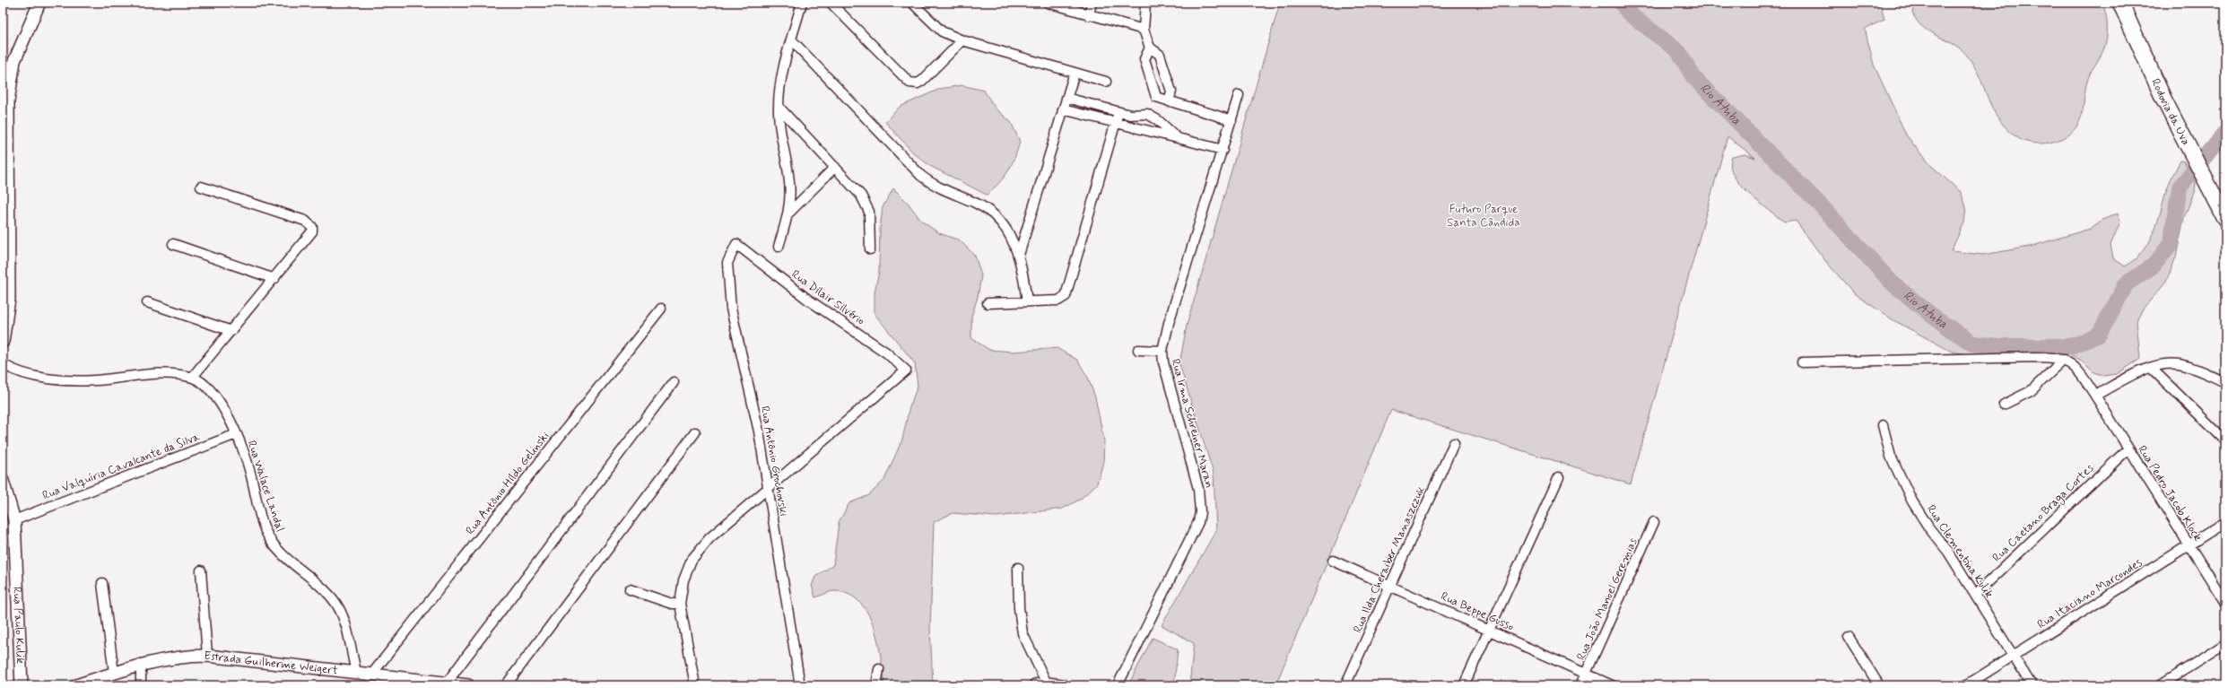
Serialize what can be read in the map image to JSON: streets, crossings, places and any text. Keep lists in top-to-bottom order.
{
  "streets": {
    "highway": ["Rodovia da Uva"],
    "street": [
      "Rua Dilair Silvério",
      "Rua Irma Schreiner Maran",
      "Rua Antônio Grochovski",
      "Rua Valquíria Cavalcante da Silva",
      "Rua Antônio Hildo Gelinski",
      "Rua Walace Landal",
      "Rua Pedro Jacob Klock",
      "Rua Caetano Braga Cortes",
      "Rua Clementina Kulik",
      "Rua Ilda Cheraiber Manaszczuk",
      "Rua Itaciano Marcondes",
      "Rua João Manoel Geremias",
      "Rua Beppe Gusso",
      "Rua Paulo Kulik",
      "Estrada Guilherme Weigert"
    ]
  },
  "crossings": [
    ["Rua Dilair Silvério", "Rua Antônio Grochovski"],
    ["Rua Valquíria Cavalcante da Silva", "Rua Walace Landal"],
    ["Rua Valquíria Cavalcante da Silva", "Rua Paulo Kulik"],
    ["Rua Antônio Hildo Gelinski", "Estrada Guilherme Weigert"],
    ["Rua Walace Landal", "Estrada Guilherme Weigert"],
    ["Rua Pedro Jacob Klock", "Rua Caetano Braga Cortes"],
    ["Rua Pedro Jacob Klock", "Rua Itaciano Marcondes"],
    ["Rua Caetano Braga Cortes", "Rua Clementina Kulik"],
    ["Rua Clementina Kulik", "Rua Itaciano Marcondes"],
    ["Rua Ilda Cheraiber Manaszczuk", "Rua Beppe Gusso"],
    ["Rua João Manoel Geremias", "Rua Beppe Gusso"]
  ],
  "water": ["Rio Atuba"],
  "parks": ["Futuro Parque Santa Cândida"]
}
